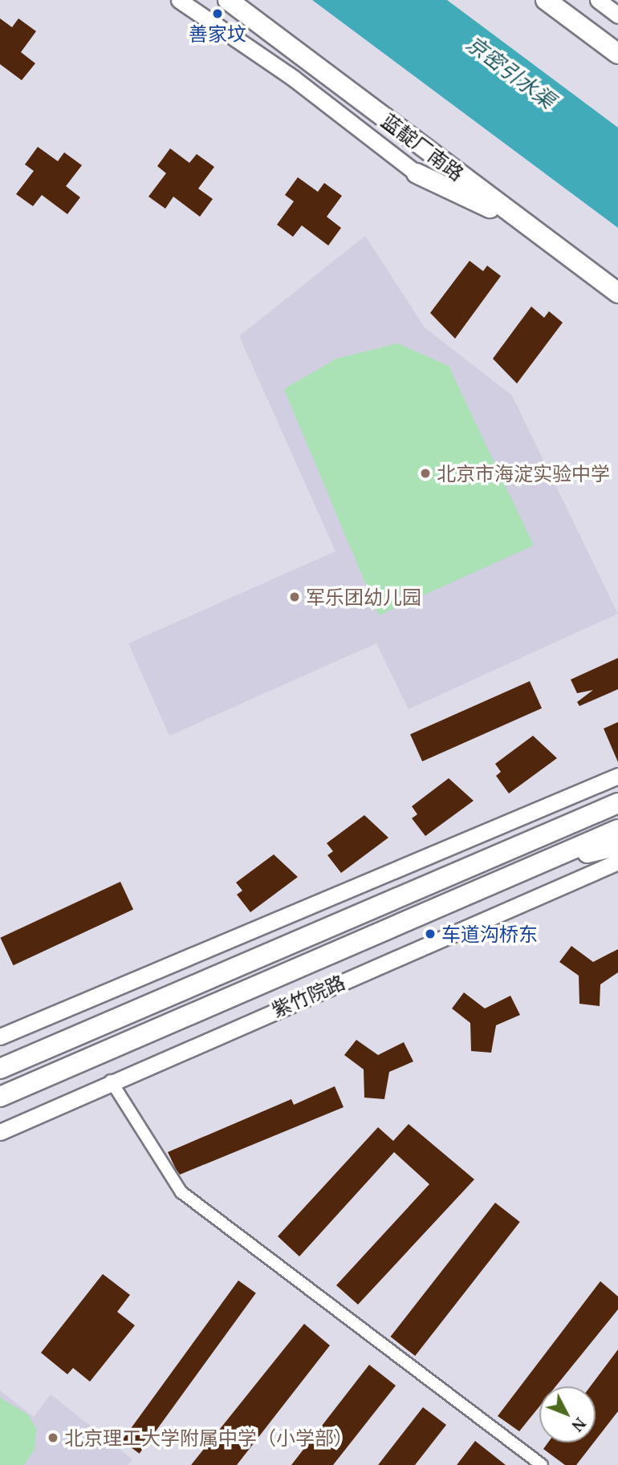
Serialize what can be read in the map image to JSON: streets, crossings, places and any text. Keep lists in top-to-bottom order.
{
  "streets": {
    "highway": ["蓝靛厂南路", "紫竹院路"]
  },
  "water": ["京密引水渠"],
  "places": [
    "善家坟",
    "北京市海淀实验中学",
    "军乐团幼儿园",
    "车道沟桥东",
    "北京理工大学附属中学（小学部）"
  ],
  "north": "bottom right"
}
